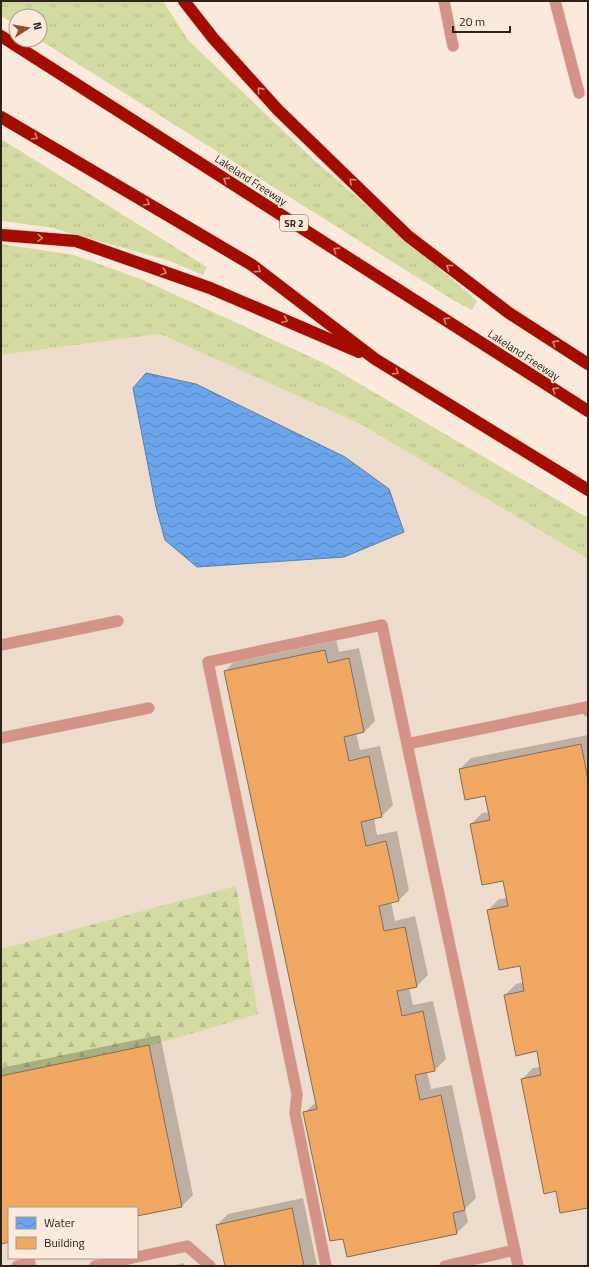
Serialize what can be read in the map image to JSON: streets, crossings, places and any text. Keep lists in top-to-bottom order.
{
  "streets": {
    "highway": ["Lakeland Freeway", "SR 2"]
  },
  "legend": ["Water", "Building"],
  "scale_bar": "20 m",
  "north": "right"
}
